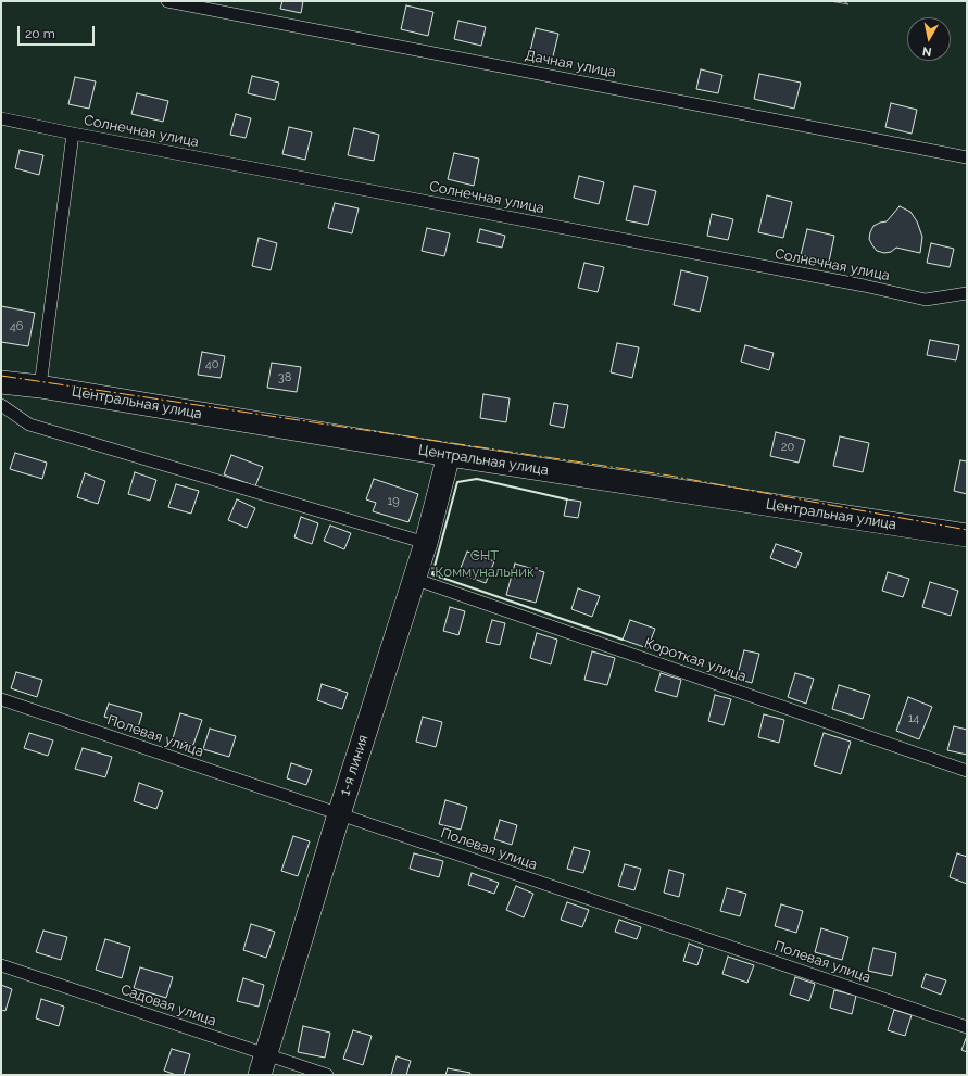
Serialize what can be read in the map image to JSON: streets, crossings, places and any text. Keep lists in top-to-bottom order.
{
  "streets": {
    "street": ["Центральная улица", "1-я линия"],
    "lane": [
      "Дачная улица",
      "Солнечная улица",
      "Короткая улица",
      "Полевая улица",
      "Садовая улица"
    ]
  },
  "crossings": [
    ["Центральная улица", "1-я линия"],
    ["Короткая улица", "1-я линия"],
    ["Полевая улица", "1-я линия"],
    ["1-я линия", "Садовая улица"]
  ],
  "parks": ["СНТ \"Коммунальник\""],
  "house_numbers": [
    "46",
    "40",
    "38",
    "20",
    "19",
    "14"
  ],
  "scale_bar": "20 m",
  "north": "bottom"
}
